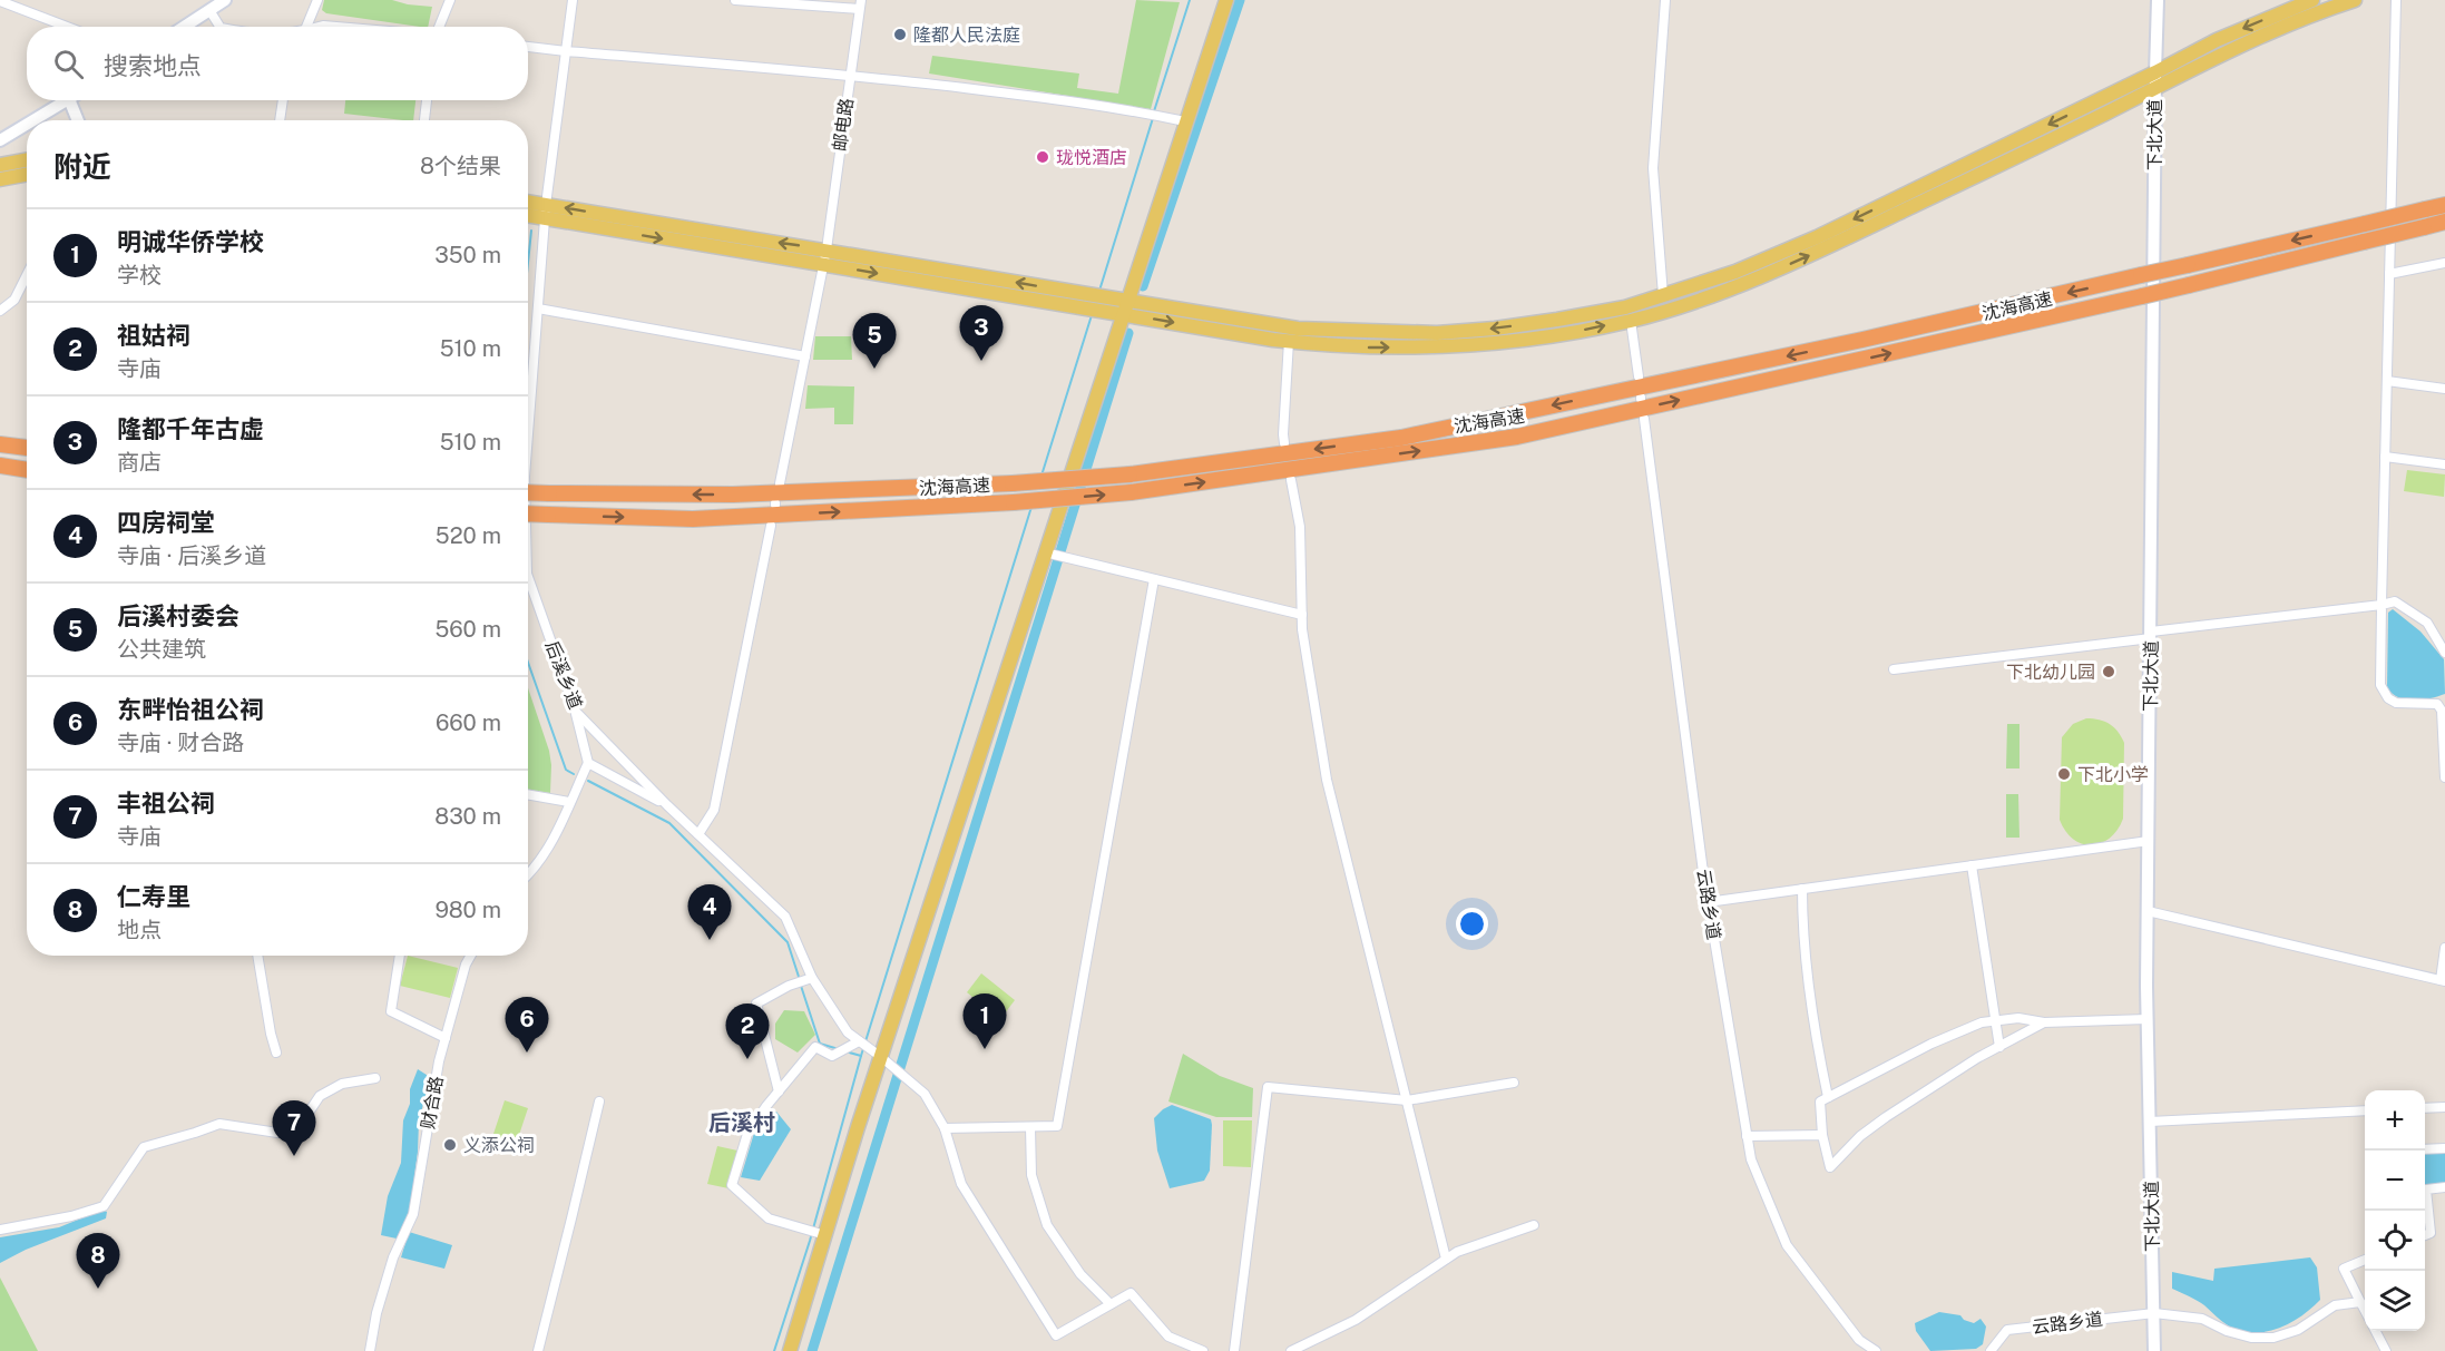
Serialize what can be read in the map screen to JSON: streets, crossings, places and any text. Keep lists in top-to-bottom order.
{
  "streets": {
    "highway": ["沈海高速"],
    "street": [
      "邮电路",
      "下北大道",
      "后溪乡道",
      "云路乡道",
      "财合路"
    ]
  },
  "crossings": [
    ["下北大道", "云路乡道"]
  ],
  "districts": ["后溪村"],
  "places": [
    "隆都人民法庭",
    "珑悦酒店",
    "下北幼儿园",
    "下北小学",
    "义添公祠"
  ],
  "page": {
    "search": "搜索地点",
    "heading": ["附近", "8个结果"],
    "list": [
      {
        "mark": "1",
        "name": "明诚华侨学校",
        "note": "学校",
        "value": "350 m"
      },
      {
        "mark": "2",
        "name": "祖姑祠",
        "note": "寺庙",
        "value": "510 m"
      },
      {
        "mark": "3",
        "name": "隆都千年古虚",
        "note": "商店",
        "value": "510 m"
      },
      {
        "mark": "4",
        "name": "四房祠堂",
        "note": "寺庙 · 后溪乡道",
        "value": "520 m"
      },
      {
        "mark": "5",
        "name": "后溪村委会",
        "note": "公共建筑",
        "value": "560 m"
      },
      {
        "mark": "6",
        "name": "东畔怡祖公祠",
        "note": "寺庙 · 财合路",
        "value": "660 m"
      },
      {
        "mark": "7",
        "name": "丰祖公祠",
        "note": "寺庙",
        "value": "830 m"
      },
      {
        "mark": "8",
        "name": "仁寿里",
        "note": "地点",
        "value": "980 m"
      }
    ],
    "pins": [
      "3",
      "5",
      "4",
      "1",
      "6",
      "2",
      "7",
      "8"
    ],
    "map_buttons": ["+", "−"]
  }
}
